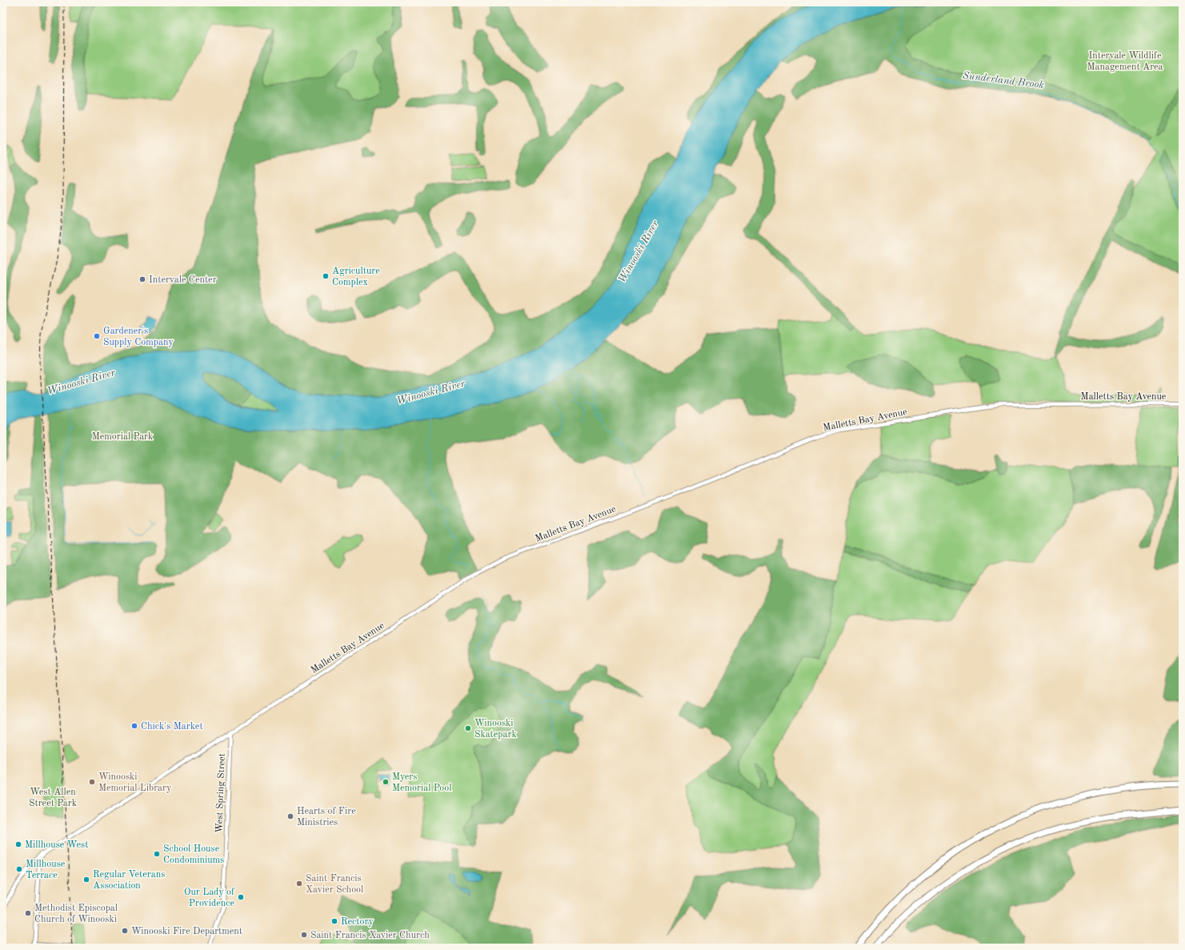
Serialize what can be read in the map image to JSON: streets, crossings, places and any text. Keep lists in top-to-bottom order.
{
  "streets": {
    "street": ["Malletts Bay Avenue", "West Spring Street"]
  },
  "crossings": [
    ["Malletts Bay Avenue", "West Spring Street"]
  ],
  "water": ["Sunderland Brook", "Winooski River"],
  "parks": ["Intervale Wildlife Management Area", "Memorial Park", "West Allen Street Park"],
  "places": [
    "Agriculture Complex",
    "Intervale Center",
    "Gardener's Supply Company",
    "Chick's Market",
    "Winooski Skatepark",
    "Winooski Memorial Library",
    "Myers Memorial Pool",
    "Hearts of Fire Ministries",
    "Millhouse West",
    "School House Condominiums",
    "Millhouse Terrace",
    "Regular Veterans Association",
    "Saint Francis Xavier School",
    "Our Lady of Providence",
    "Methodist Episcopal Church of Winooski",
    "Rectory",
    "Winooski Fire Department",
    "Saint Francis Xavier Church"
  ]
}
